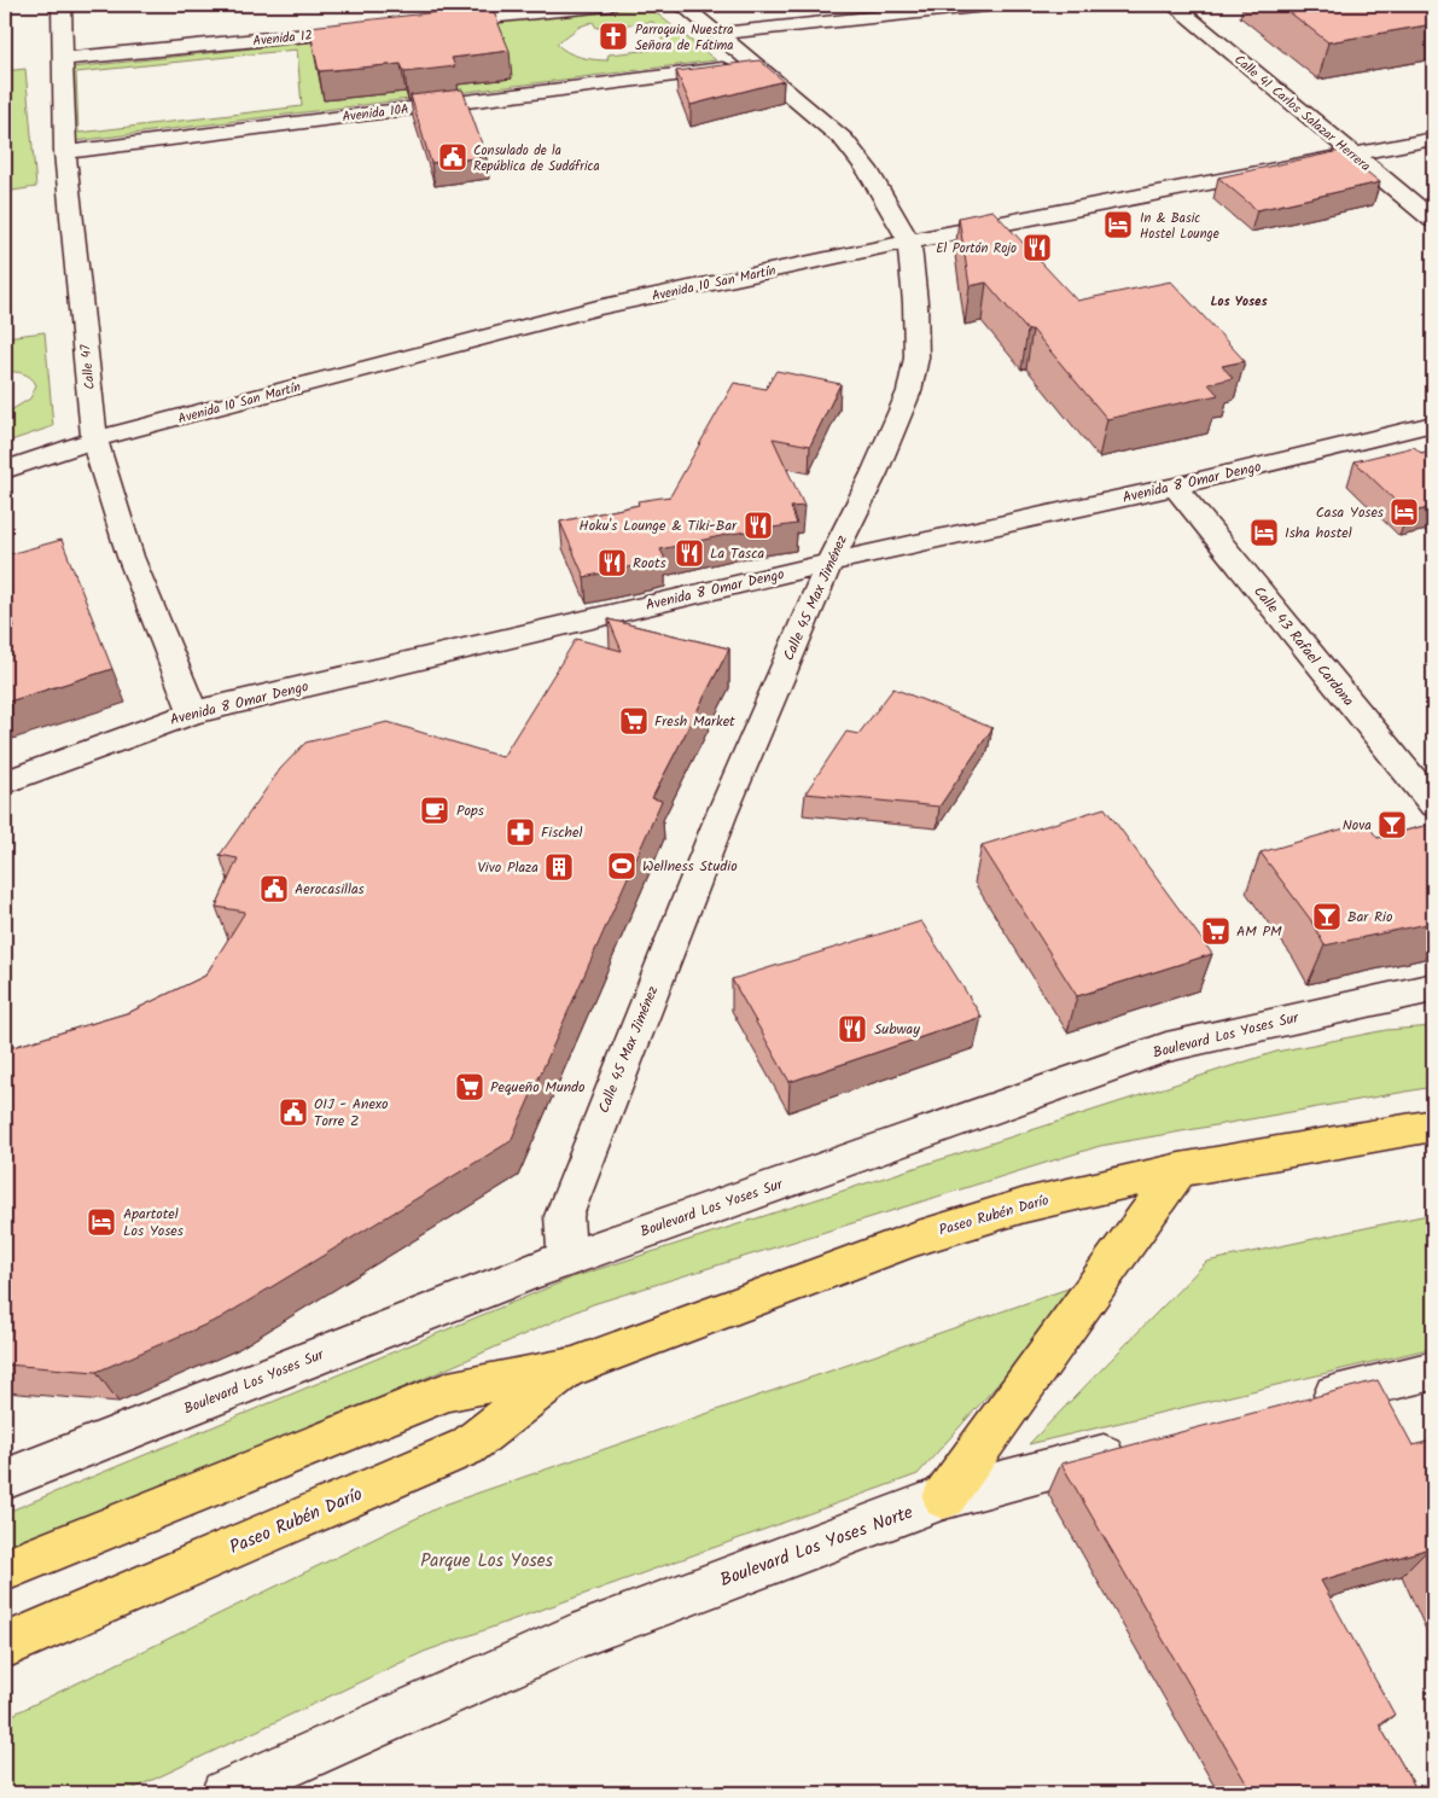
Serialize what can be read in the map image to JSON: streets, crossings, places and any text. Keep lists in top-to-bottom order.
{
  "streets": {
    "highway": ["Paseo Rubén Darío"],
    "street": [
      "Avenida 12",
      "Avenida 10A",
      "Calle 41 Carlos Salazar Herrera",
      "Avenida 10 San Martín",
      "Calle 47",
      "Avenida 8 Omar Dengo",
      "Calle 45 Max Jiménez",
      "Calle 43 Rafael Cardona",
      "Boulevard Los Yoses Sur",
      "Boulevard Los Yoses Norte"
    ]
  },
  "crossings": [
    ["Avenida 12", "Calle 47"],
    ["Avenida 10A", "Calle 47"],
    ["Avenida 10A", "Calle 45 Max Jiménez"],
    ["Calle 41 Carlos Salazar Herrera", "Avenida 10 San Martín"],
    ["Avenida 10 San Martín", "Calle 47"],
    ["Avenida 10 San Martín", "Calle 45 Max Jiménez"],
    ["Calle 47", "Avenida 8 Omar Dengo"],
    ["Avenida 8 Omar Dengo", "Calle 45 Max Jiménez"],
    ["Avenida 8 Omar Dengo", "Calle 43 Rafael Cardona"],
    ["Calle 45 Max Jiménez", "Boulevard Los Yoses Sur"]
  ],
  "districts": ["Los Yoses"],
  "parks": ["Parque Los Yoses"],
  "places": {
    "church": ["Parroquia Nuestra Señora de Fátima"],
    "public building": ["Consulado de la República de Sudáfrica", "Aerocasillas", "OIJ - Anexo Torre Z"],
    "hotel": [
      "In & Basic Hostel Lounge",
      "Casa Yoses",
      "Isha hostel",
      "Apartotel Los Yoses"
    ],
    "restaurant": [
      "El Portón Rojo",
      "Hoku's Lounge & Tiki-Bar",
      "La Tasca",
      "Roots",
      "Subway"
    ],
    "supermarket": ["Fresh Market", "AM PM", "Pequeño Mundo"],
    "cafe": ["Pops"],
    "bar": ["Nova", "Bar Rio"],
    "pharmacy": ["Fischel"],
    "sports": ["Wellness Studio"],
    "building": ["Vivo Plaza"]
  }
}
